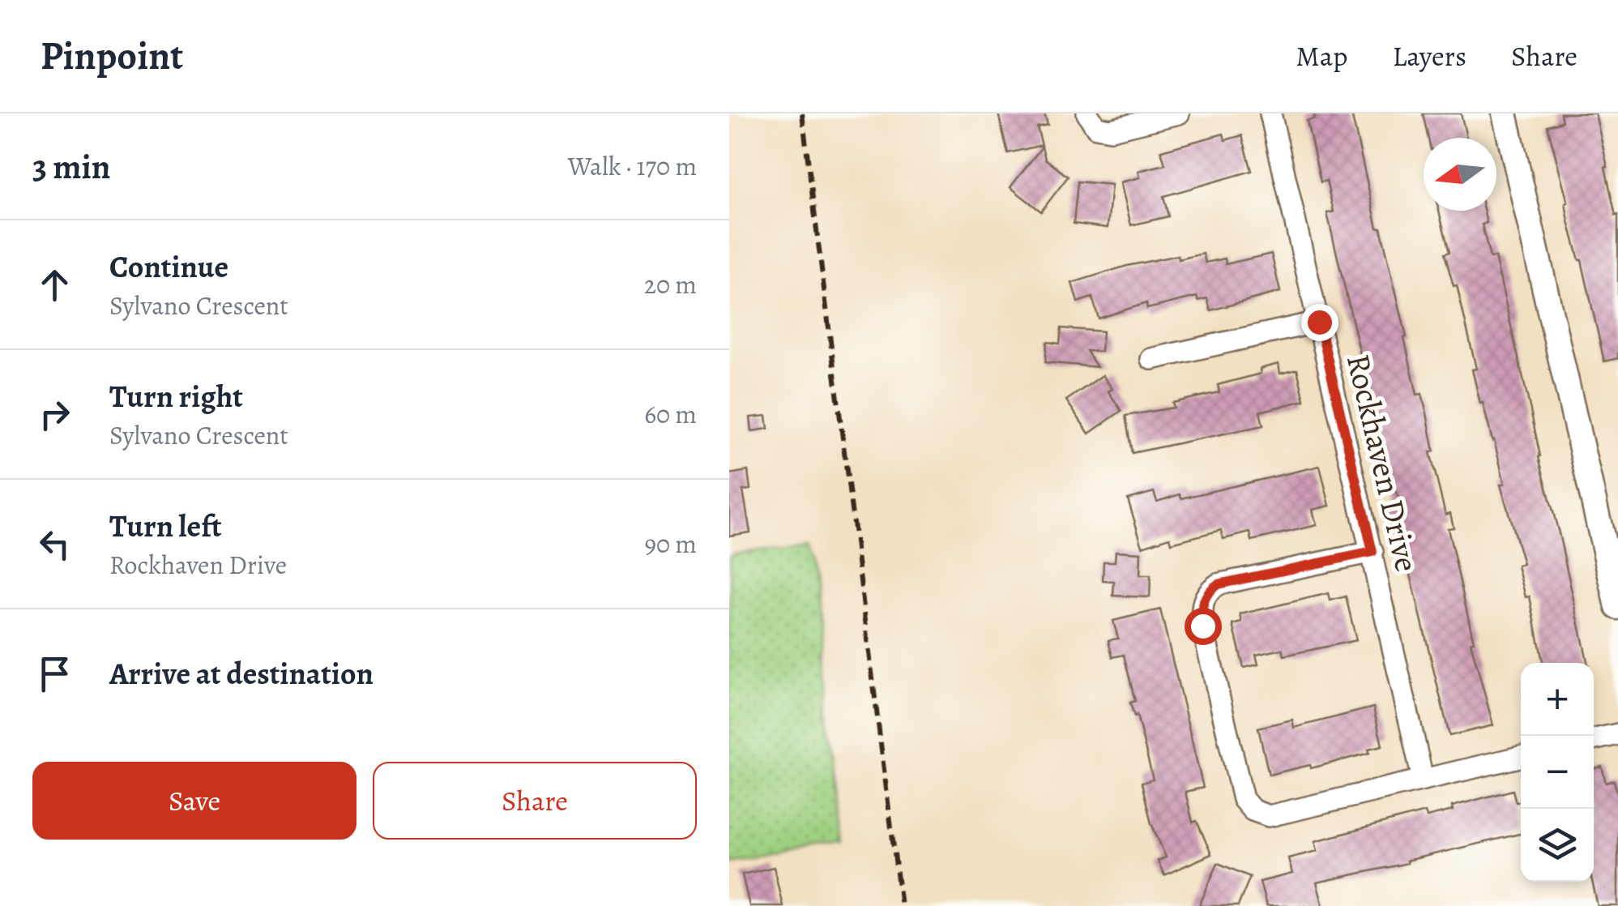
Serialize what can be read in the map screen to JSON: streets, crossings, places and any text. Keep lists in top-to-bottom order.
{
  "streets": {
    "street": ["Rockhaven Drive"]
  },
  "north": "left",
  "page": {
    "header": "Pinpoint",
    "nav": ["Map", "Layers", "Share"],
    "heading": ["3 min", "Walk · 170 m"],
    "list": [
      ["Continue", "Sylvano Crescent", "20 m"],
      ["Turn right", "Sylvano Crescent", "60 m"],
      ["Turn left", "Rockhaven Drive", "90 m"],
      "Arrive at destination"
    ],
    "map_buttons": ["+", "−"],
    "buttons": ["Save", "Share"]
  }
}
